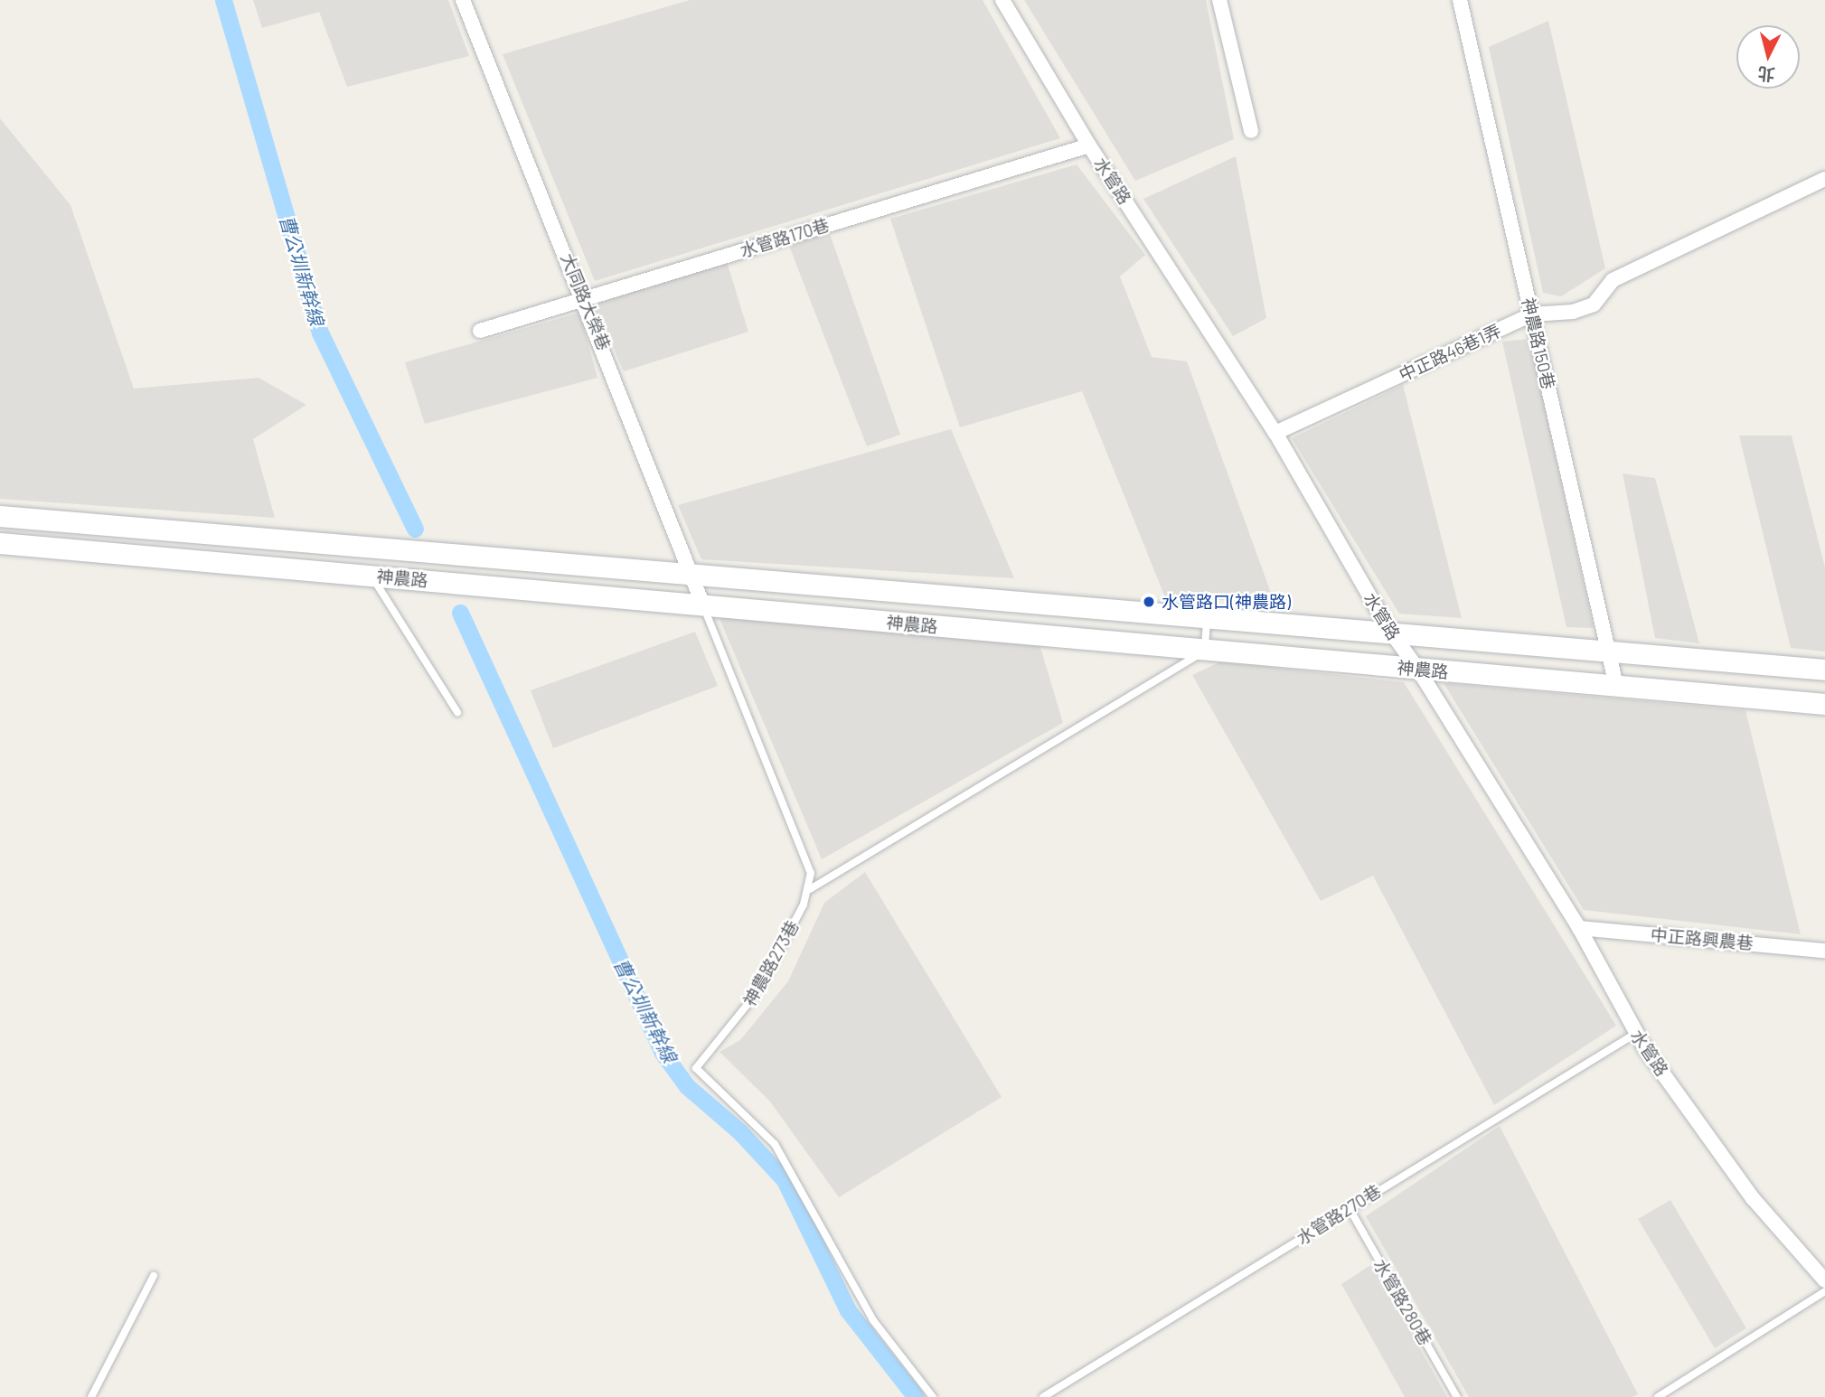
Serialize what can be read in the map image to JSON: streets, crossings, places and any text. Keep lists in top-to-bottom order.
{
  "streets": {
    "street": [
      "水管路",
      "水管路170巷",
      "大同路大榮巷",
      "神農路150巷",
      "中正路46巷1弄",
      "神農路",
      "中正路興農巷"
    ],
    "lane": ["神農路273巷", "水管路270巷", "水管路280巷"]
  },
  "crossings": [
    ["水管路", "水管路170巷"],
    ["水管路", "中正路46巷1弄"],
    ["水管路", "神農路"],
    ["水管路", "中正路興農巷"],
    ["水管路", "水管路270巷"],
    ["水管路170巷", "大同路大榮巷"],
    ["大同路大榮巷", "神農路"],
    ["神農路150巷", "中正路46巷1弄"],
    ["神農路150巷", "神農路"],
    ["水管路270巷", "水管路280巷"]
  ],
  "water": ["曹公圳新幹線"],
  "places": ["水管路口(神農路)"],
  "north": "bottom"
}
